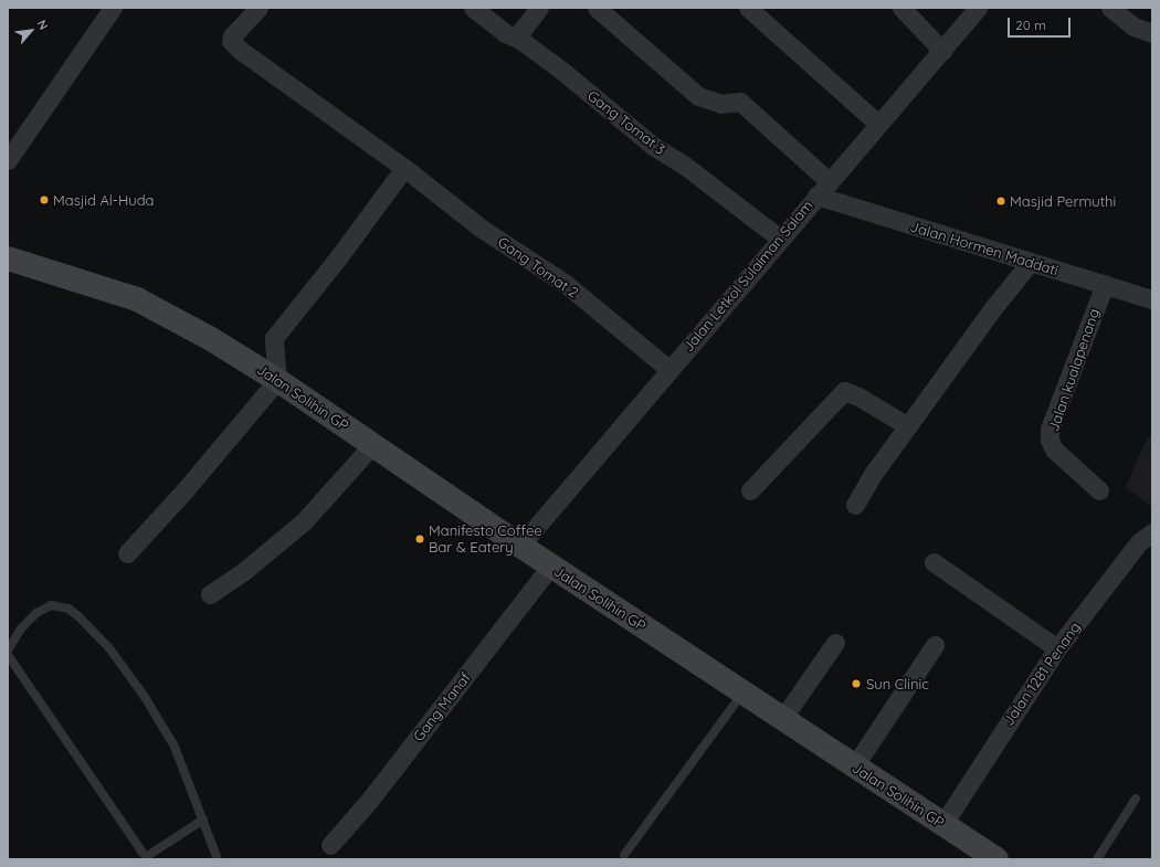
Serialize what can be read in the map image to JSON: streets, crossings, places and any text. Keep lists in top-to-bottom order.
{
  "streets": {
    "main road": ["Jalan Solihin GP"],
    "street": [
      "Gang Tomat 3",
      "Jalan Hormen Maddati",
      "Gang Tomat 2",
      "Jalan Letkol Sulaiman Salam",
      "Jalan kualapenang",
      "Jalan 1281 Penang",
      "Gang Manaf"
    ]
  },
  "crossings": [
    ["Gang Tomat 3", "Jalan Letkol Sulaiman Salam"],
    ["Jalan Hormen Maddati", "Jalan Letkol Sulaiman Salam"],
    ["Jalan Hormen Maddati", "Jalan kualapenang"],
    ["Gang Tomat 2", "Jalan Letkol Sulaiman Salam"],
    ["Jalan Letkol Sulaiman Salam", "Jalan Solihin GP"],
    ["Jalan Solihin GP", "Jalan 1281 Penang"],
    ["Jalan Solihin GP", "Gang Manaf"]
  ],
  "places": [
    "Masjid Al-Huda",
    "Masjid Permuthi",
    "Manifesto Coffee Bar & Eatery",
    "Sun Clinic"
  ],
  "scale_bar": "20 m",
  "north": "top right"
}
